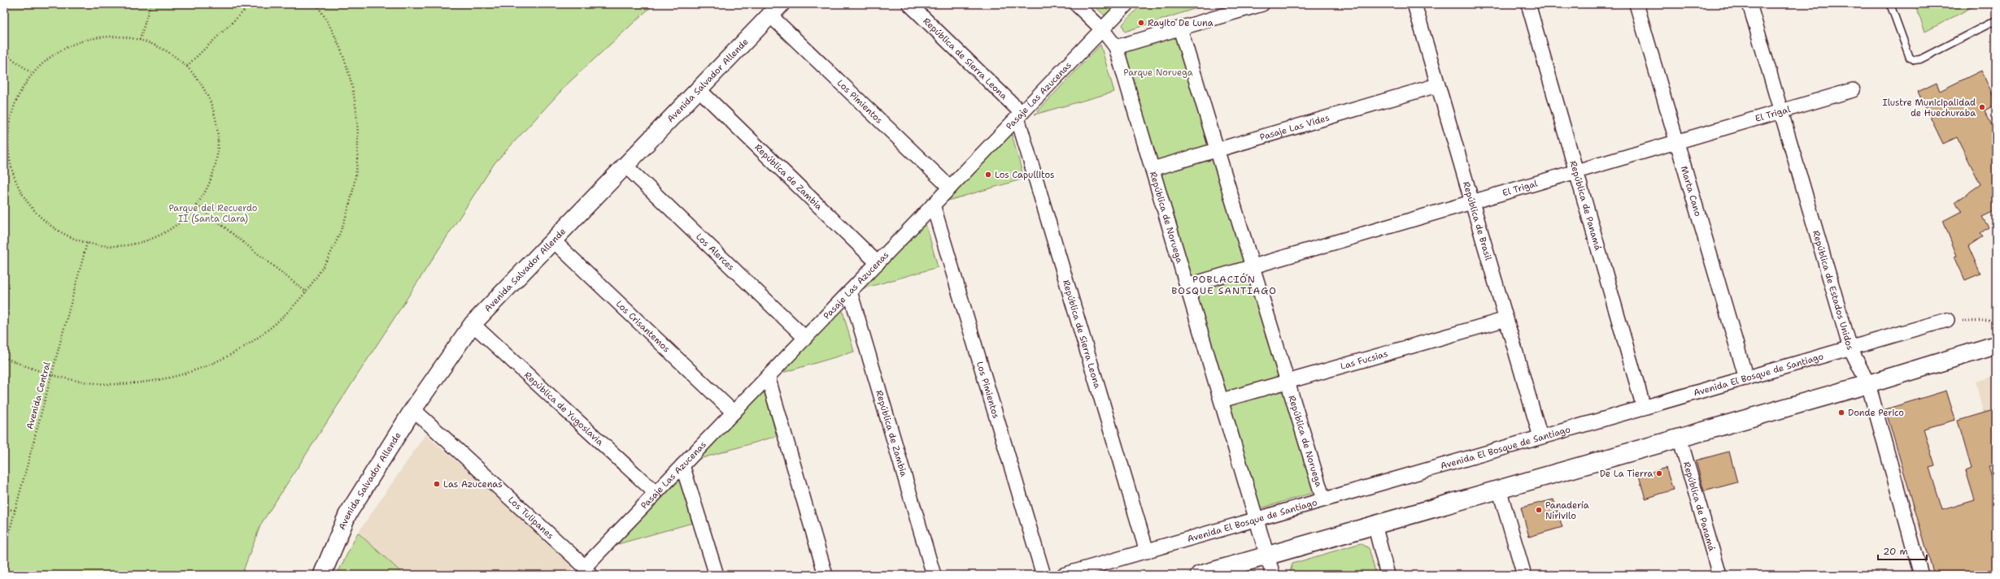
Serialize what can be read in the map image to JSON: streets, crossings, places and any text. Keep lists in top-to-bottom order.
{
  "streets": {
    "street": [
      "República de Sierra Leona",
      "Avenida Salvador Allende",
      "Pasaje Las Azucenas",
      "Los Pimientos",
      "El Trigal",
      "Pasaje Las Vides",
      "República de Zambia",
      "Marta Cano",
      "República de Panamá",
      "República de Noruega",
      "República de Brasil",
      "Los Alerces",
      "República de Estados Unidos",
      "Los Crisantemos",
      "Las Fucsias",
      "Avenida El Bosque de Santiago",
      "República de Yugoslavia",
      "Los Tulipanes"
    ],
    "path": ["Avenida Central"]
  },
  "crossings": [
    ["República de Sierra Leona", "Pasaje Las Azucenas"],
    ["República de Sierra Leona", "Avenida El Bosque de Santiago"],
    ["Avenida Salvador Allende", "Los Pimientos"],
    ["Avenida Salvador Allende", "República de Zambia"],
    ["Avenida Salvador Allende", "Los Alerces"],
    ["Avenida Salvador Allende", "Los Crisantemos"],
    ["Avenida Salvador Allende", "República de Yugoslavia"],
    ["Avenida Salvador Allende", "Los Tulipanes"],
    ["Pasaje Las Azucenas", "Los Pimientos"],
    ["Pasaje Las Azucenas", "República de Zambia"],
    ["Pasaje Las Azucenas", "República de Noruega"],
    ["Pasaje Las Azucenas", "Los Alerces"],
    ["Pasaje Las Azucenas", "Los Crisantemos"],
    ["Pasaje Las Azucenas", "República de Yugoslavia"],
    ["Pasaje Las Azucenas", "Los Tulipanes"],
    ["El Trigal", "Marta Cano"],
    ["El Trigal", "República de Panamá"],
    ["El Trigal", "República de Noruega"],
    ["El Trigal", "República de Brasil"],
    ["El Trigal", "República de Estados Unidos"],
    ["Pasaje Las Vides", "República de Noruega"],
    ["Pasaje Las Vides", "República de Brasil"],
    ["Marta Cano", "Avenida El Bosque de Santiago"],
    ["República de Panamá", "Avenida El Bosque de Santiago"],
    ["República de Noruega", "Las Fucsias"],
    ["República de Noruega", "Avenida El Bosque de Santiago"],
    ["República de Brasil", "Las Fucsias"],
    ["República de Brasil", "Avenida El Bosque de Santiago"],
    ["República de Estados Unidos", "Avenida El Bosque de Santiago"]
  ],
  "districts": ["POBLACIÓN BOSQUE SANTIAGO"],
  "parks": ["Parque Noruega", "Parque del Recuerdo II (Santa Clara)"],
  "places": [
    "Rayito De Luna",
    "Ilustre Municipalidad de Huechuraba",
    "Los Capullitos",
    "Donde Perico",
    "De La Tierra",
    "Las Azucenas",
    "Panadería Nirivilo"
  ],
  "scale_bar": "20 m"
}
